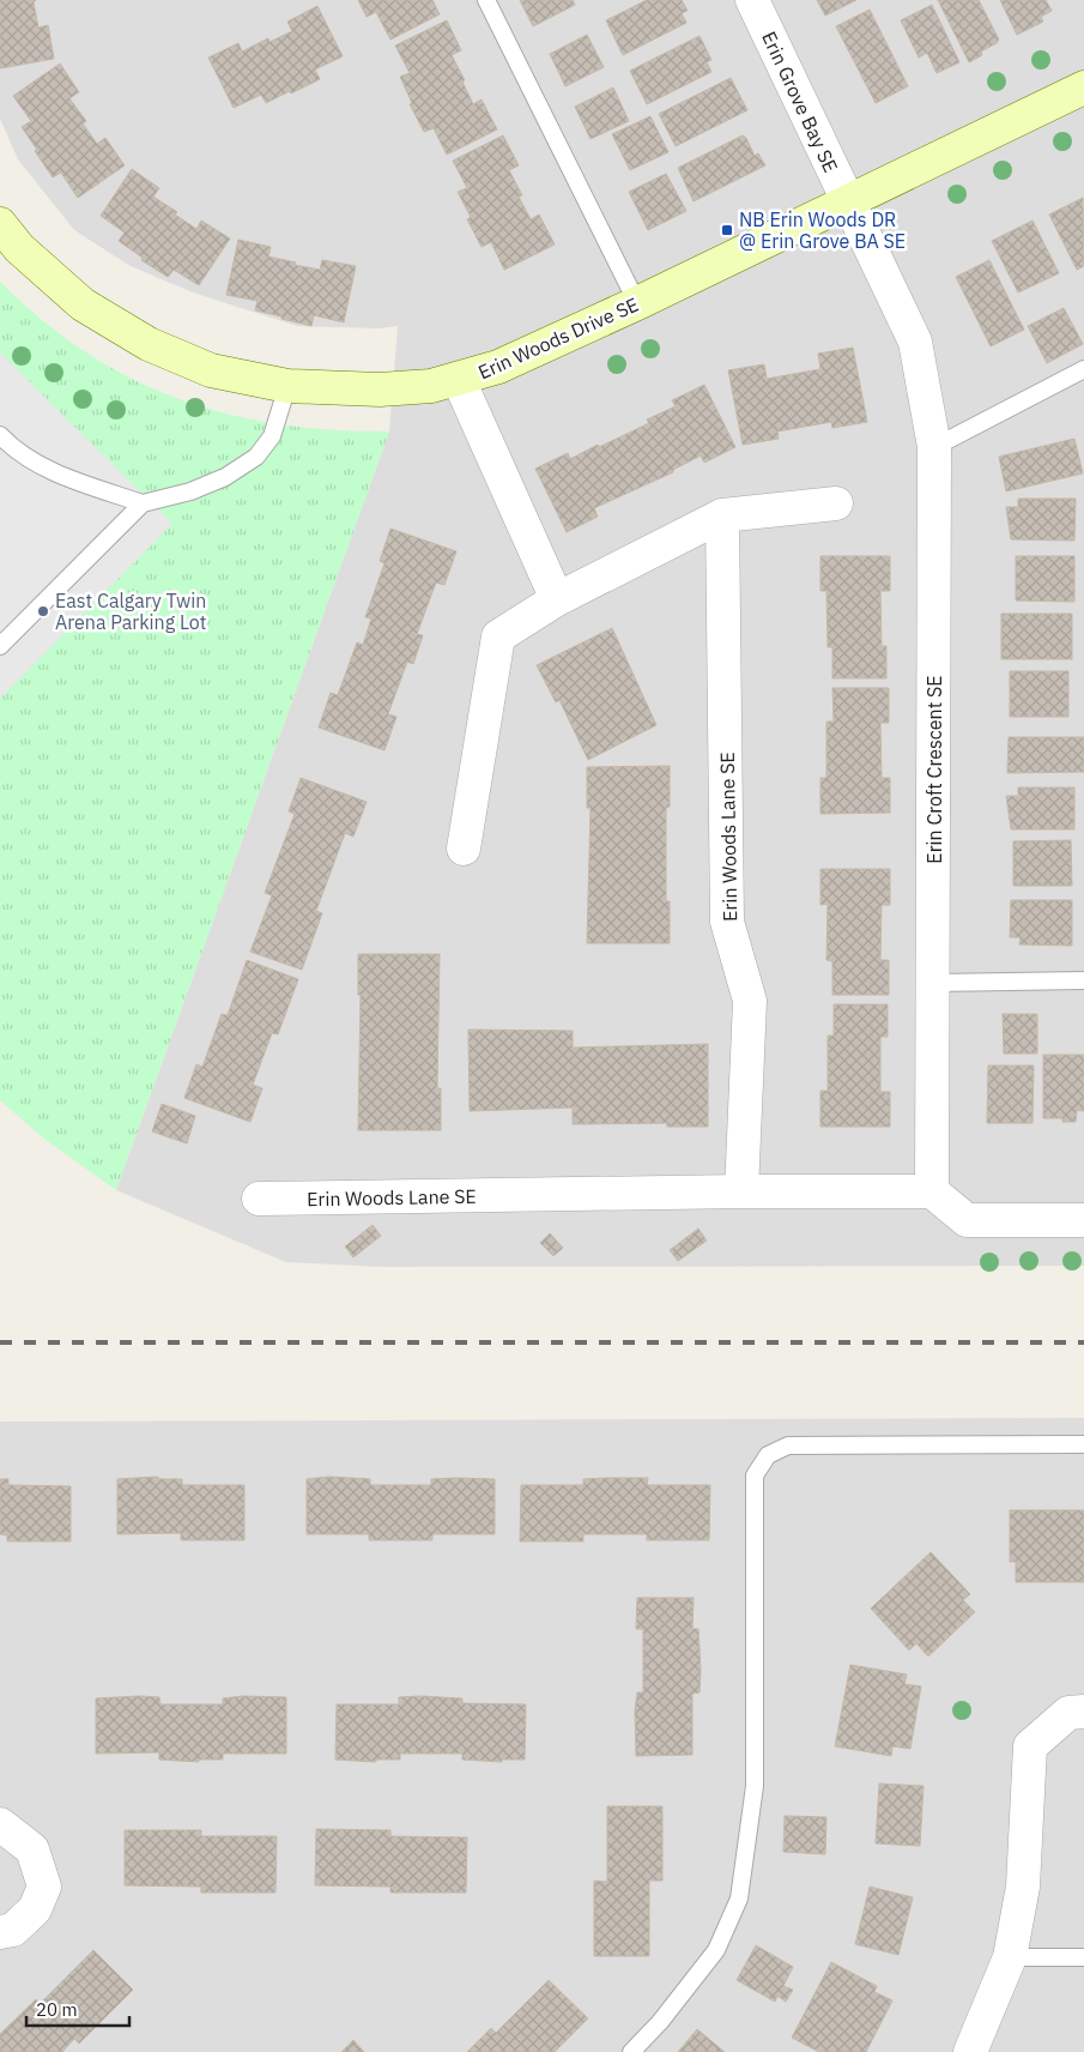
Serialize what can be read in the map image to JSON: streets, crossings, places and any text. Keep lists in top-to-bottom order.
{
  "streets": {
    "street": [
      "Erin Grove Bay SE",
      "Erin Woods Drive SE",
      "Erin Croft Crescent SE",
      "Erin Woods Lane SE"
    ]
  },
  "crossings": [
    ["Erin Grove Bay SE", "Erin Woods Drive SE"],
    ["Erin Grove Bay SE", "Erin Croft Crescent SE"],
    ["Erin Woods Drive SE", "Erin Croft Crescent SE"],
    ["Erin Croft Crescent SE", "Erin Woods Lane SE"]
  ],
  "places": {
    "transit": ["NB Erin Woods DR @ Erin Grove BA SE"],
    "other": ["East Calgary Twin Arena Parking Lot"]
  },
  "scale_bar": "20 m"
}
